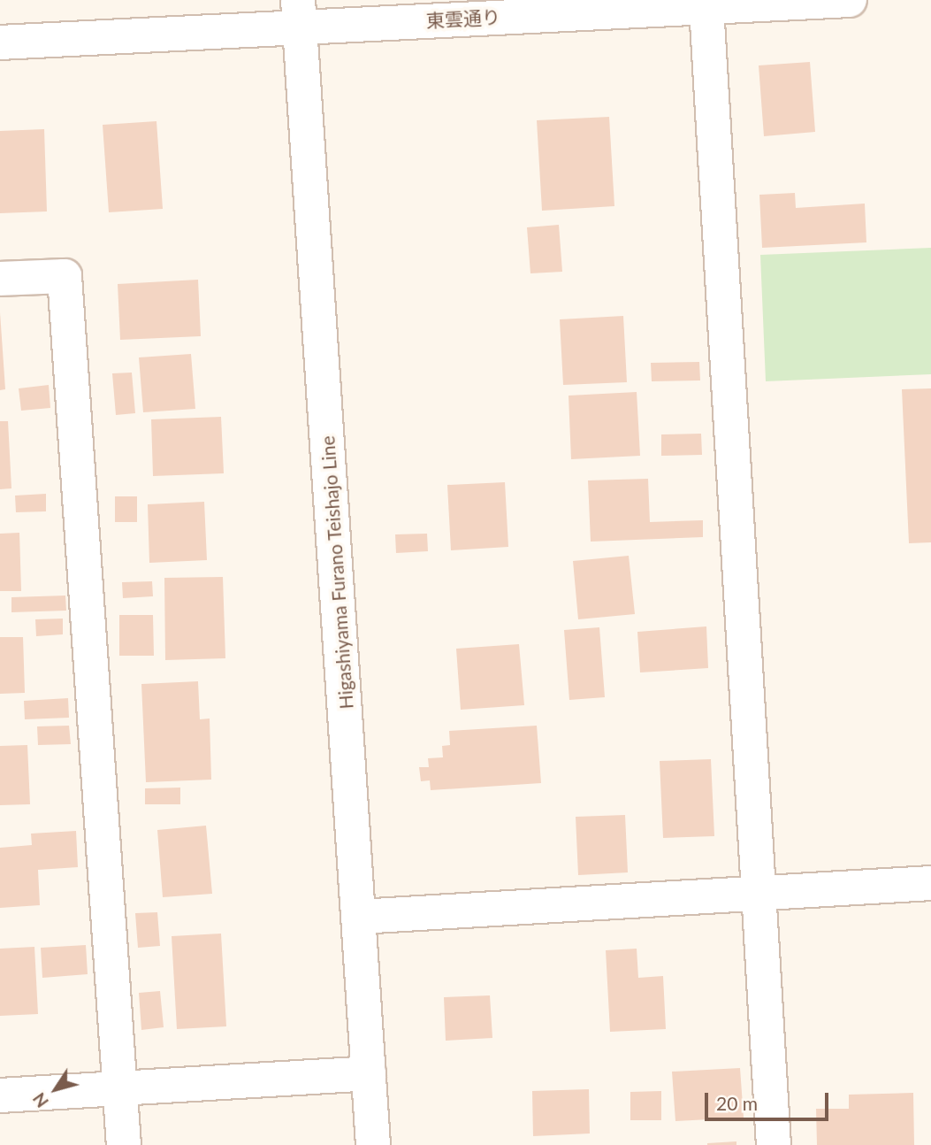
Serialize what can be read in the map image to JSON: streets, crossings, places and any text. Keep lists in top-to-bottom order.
{
  "streets": {
    "street": ["東雲通り", "Higashiyama Furano Teishajo Line"]
  },
  "crossings": [
    ["東雲通り", "Higashiyama Furano Teishajo Line"]
  ],
  "scale_bar": "20 m",
  "north": "bottom left"
}
